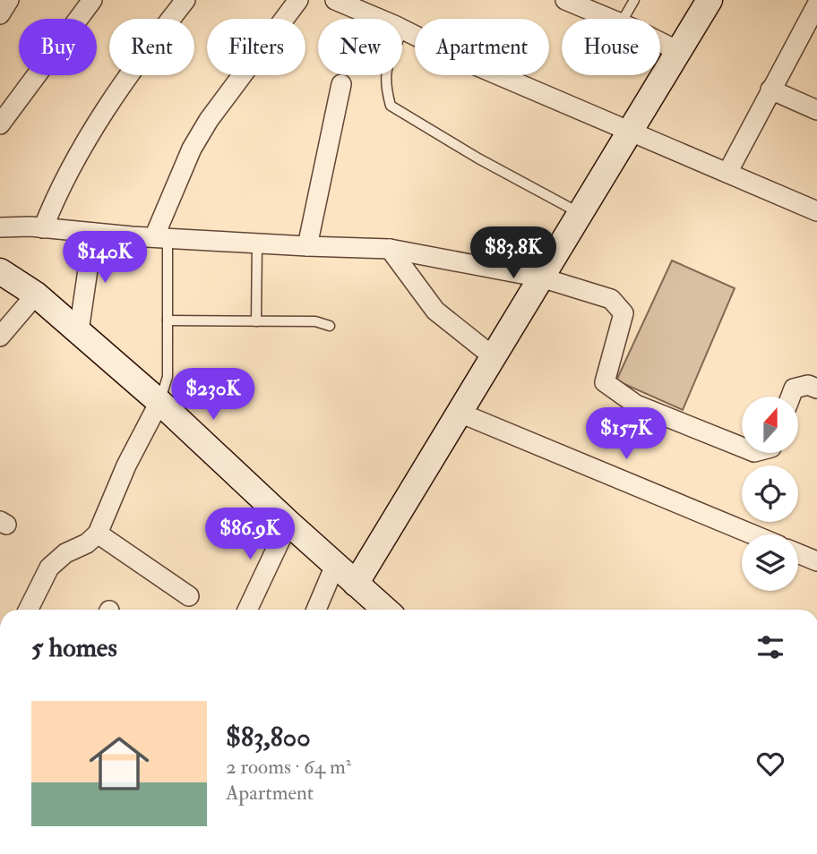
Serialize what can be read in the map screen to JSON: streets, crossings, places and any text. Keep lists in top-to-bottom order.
{
  "north": "top",
  "page": {
    "chip": [
      "Buy",
      "Rent",
      "Filters",
      "New",
      "Apartment",
      "House"
    ],
    "price": [
      "$83.8K",
      "$140K",
      "$230K",
      "$157K",
      "$86.9K"
    ],
    "heading": "5 homes",
    "list": [
      {
        "name": "$83,800",
        "note": "2 rooms · 64 m² · Apartment"
      }
    ]
  }
}
